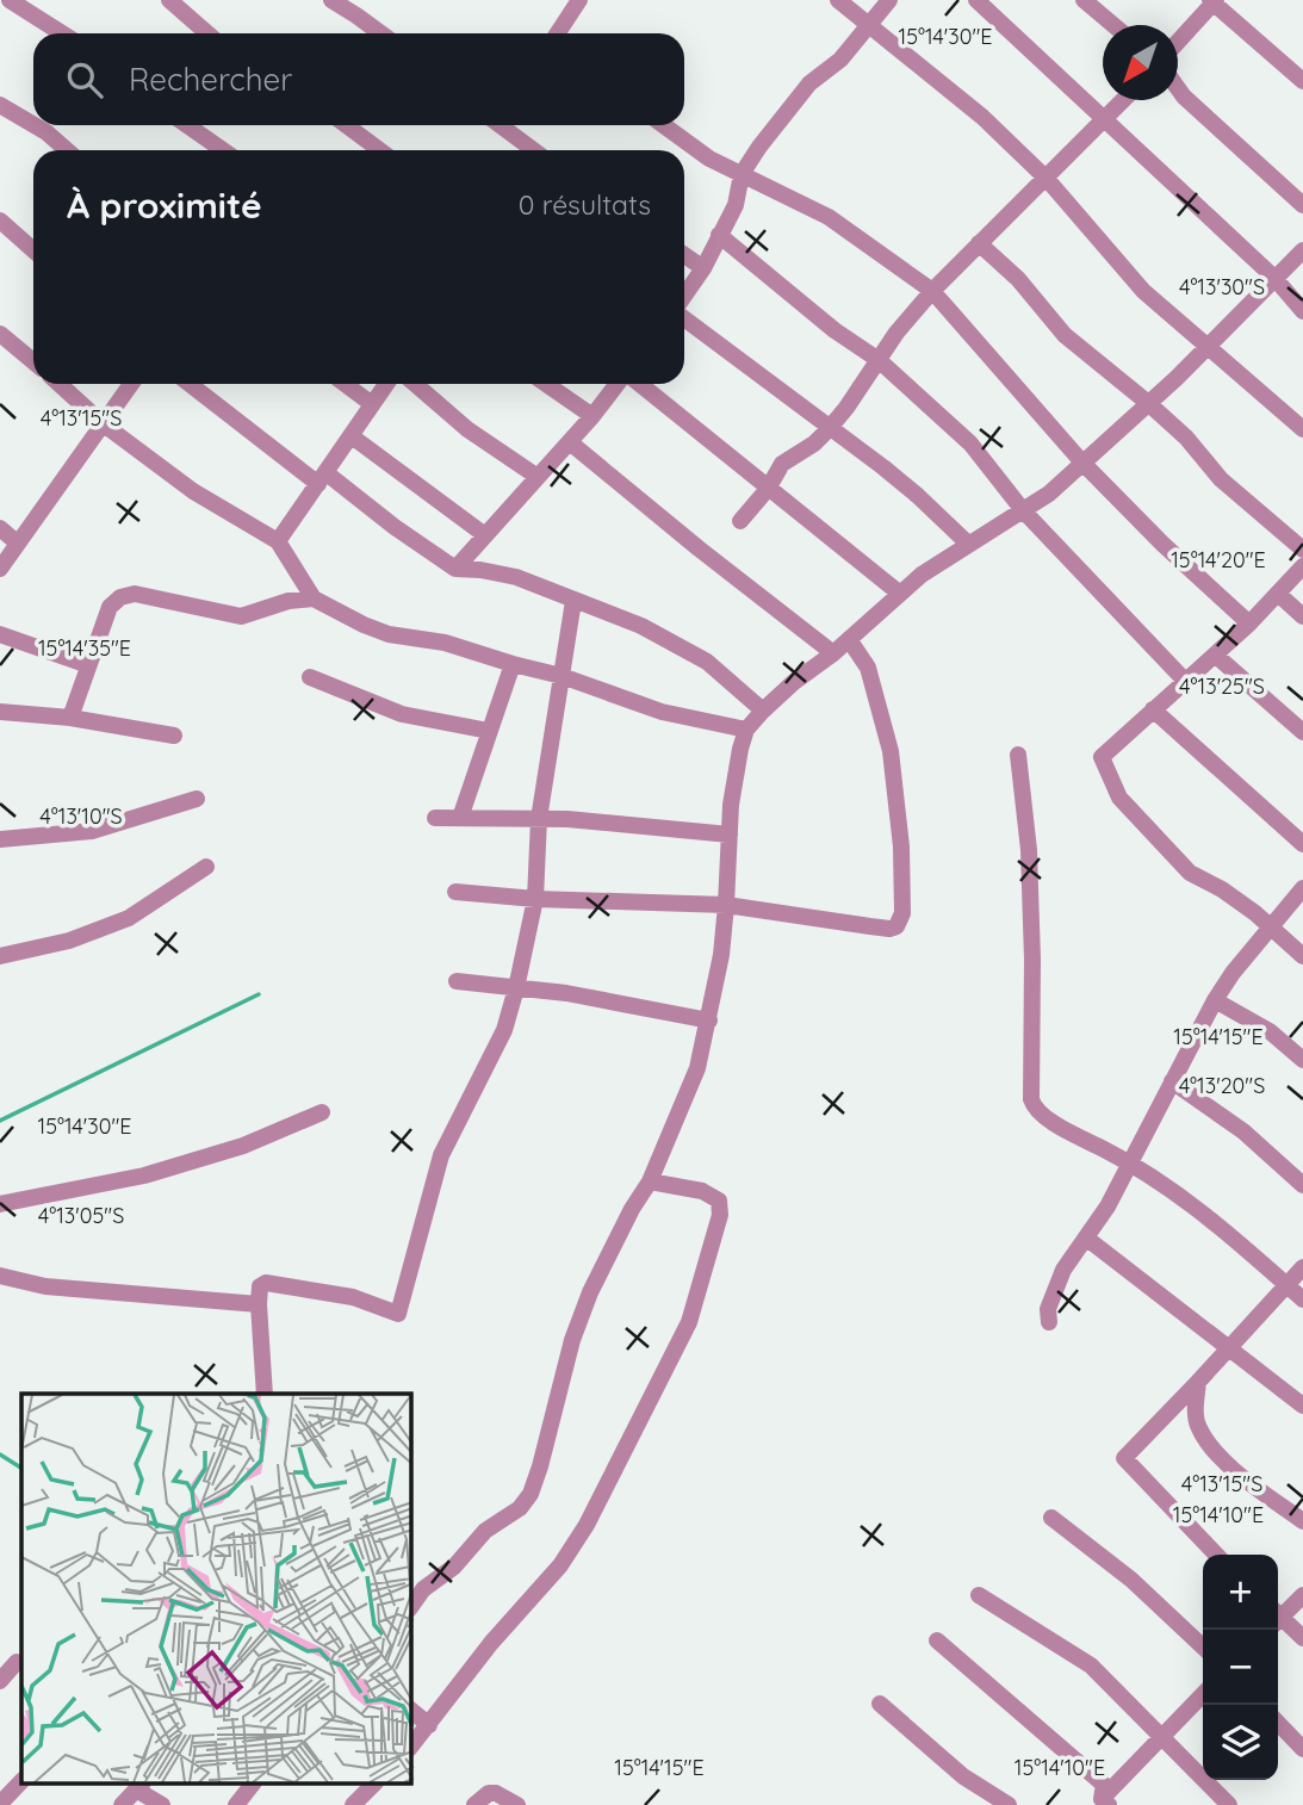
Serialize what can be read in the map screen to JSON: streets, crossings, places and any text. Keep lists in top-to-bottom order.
{
  "north": "bottom left",
  "page": {
    "search": "Rechercher",
    "heading": ["À proximité", "0 résultats"],
    "map_buttons": ["+", "−"]
  },
  "coordinates": [
    "15°14'30\"E",
    "4°13'30\"S",
    "4°13'15\"S",
    "15°14'20\"E",
    "15°14'35\"E",
    "4°13'25\"S",
    "4°13'10\"S",
    "15°14'15\"E",
    "4°13'20\"S",
    "4°13'05\"S",
    "15°14'10\"E"
  ]
}
